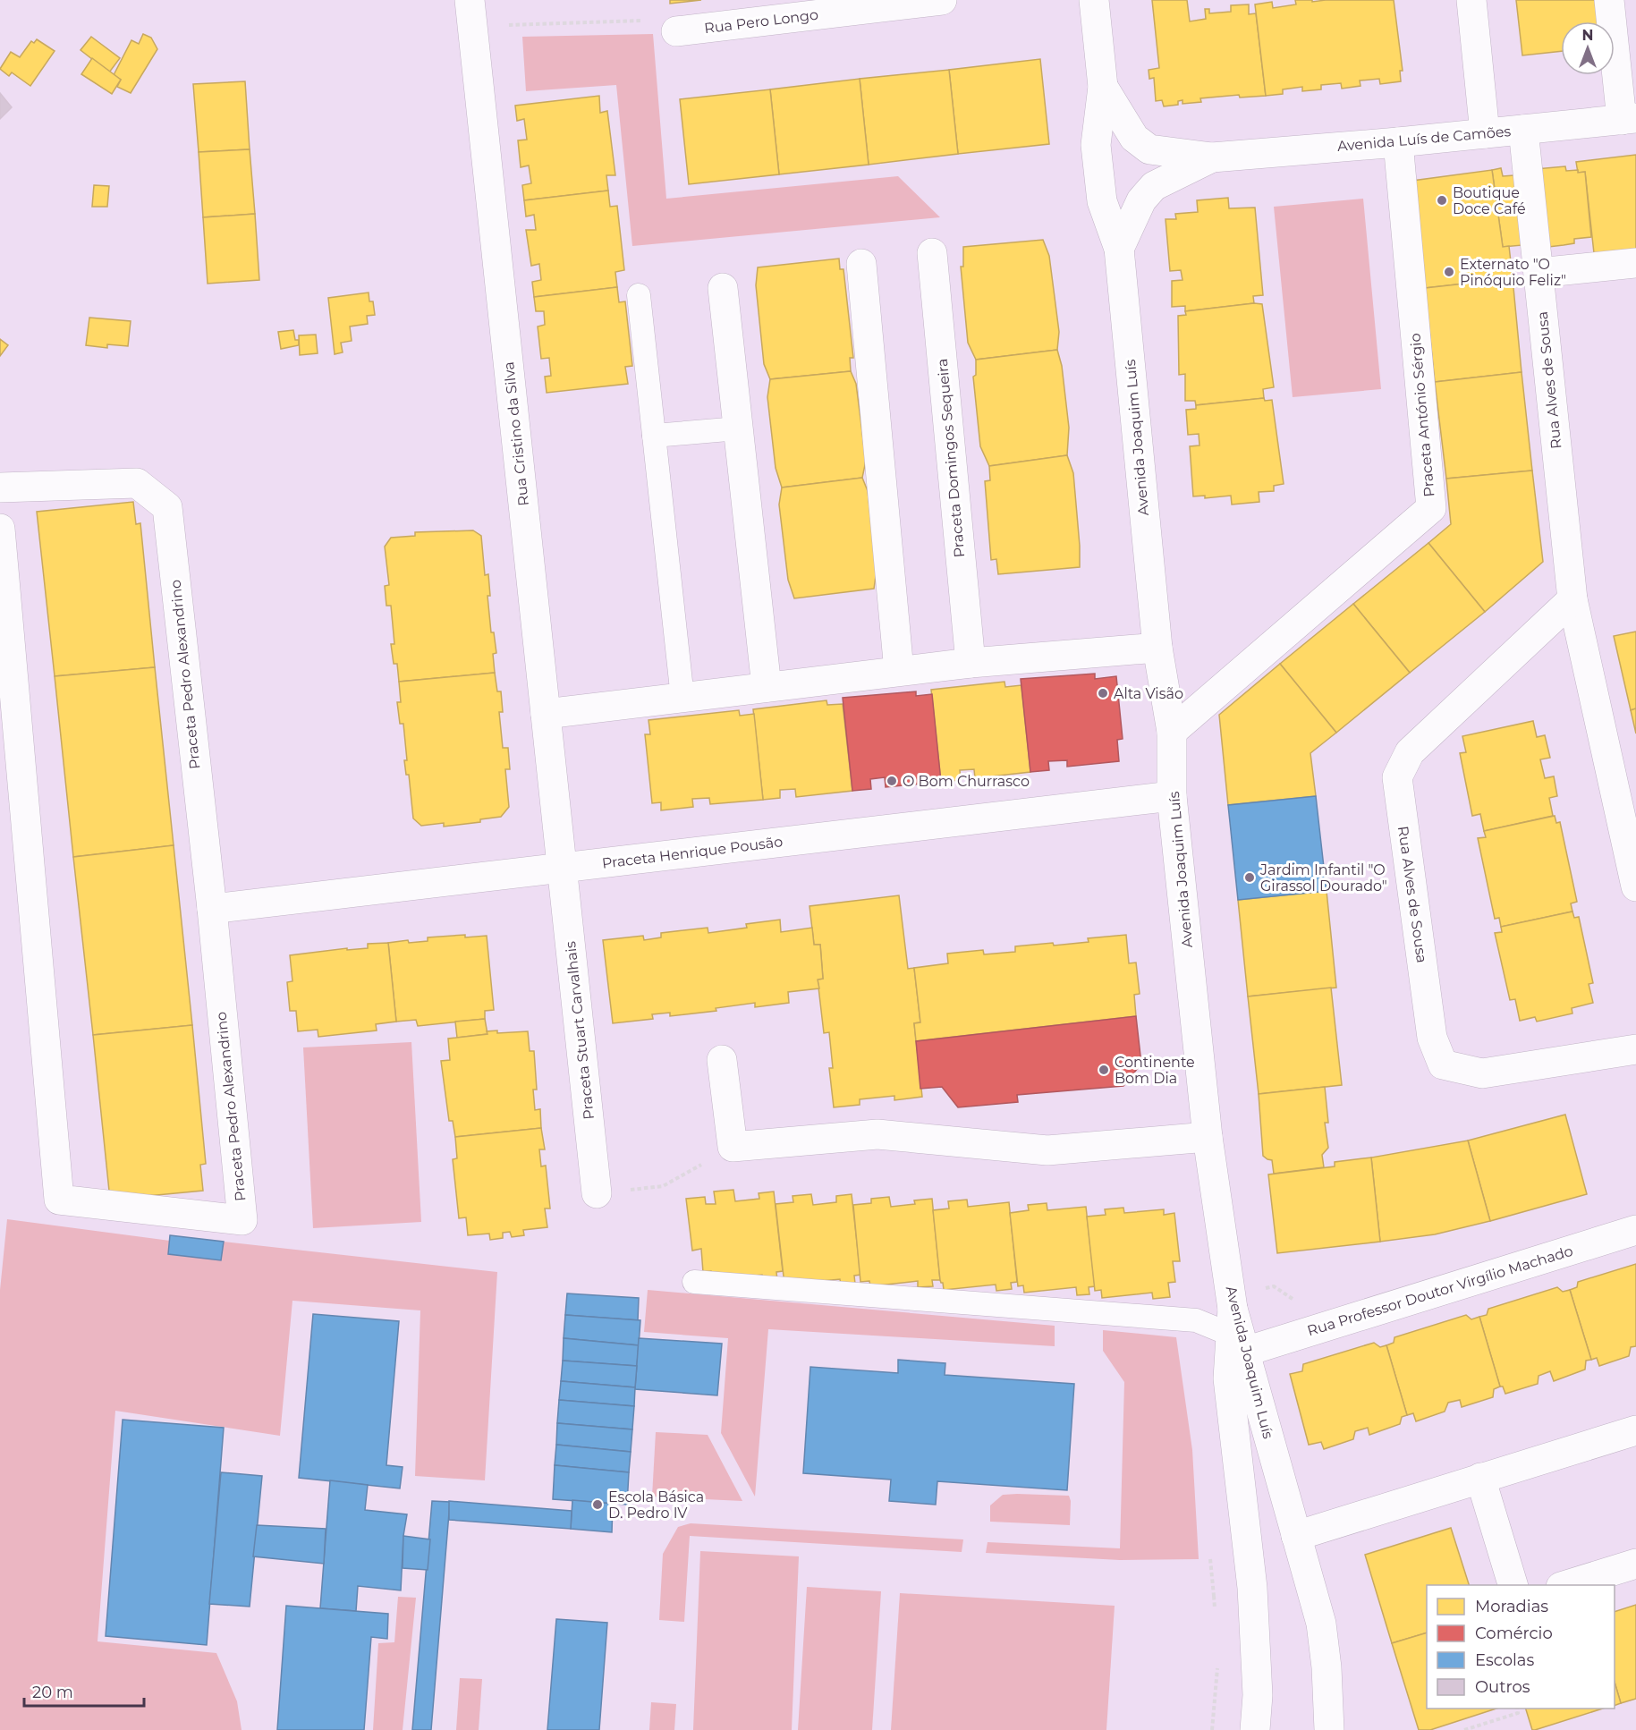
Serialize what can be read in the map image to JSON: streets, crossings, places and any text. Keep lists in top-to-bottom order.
{
  "streets": {
    "street": [
      "Rua Pero Longo",
      "Avenida Luís de Camões",
      "Rua Alves de Sousa",
      "Praceta António Sérgio",
      "Rua Cristino da Silva",
      "Avenida Joaquim Luís",
      "Praceta Domingos Sequeira",
      "Praceta Pedro Alexandrino",
      "Praceta Henrique Pousão",
      "Praceta Stuart Carvalhais",
      "Rua Professor Doutor Virgílio Machado"
    ]
  },
  "crossings": [
    ["Avenida Luís de Camões", "Rua Alves de Sousa"],
    ["Avenida Luís de Camões", "Praceta António Sérgio"],
    ["Avenida Luís de Camões", "Avenida Joaquim Luís"],
    ["Praceta António Sérgio", "Avenida Joaquim Luís"],
    ["Rua Cristino da Silva", "Praceta Henrique Pousão"],
    ["Rua Cristino da Silva", "Praceta Stuart Carvalhais"],
    ["Avenida Joaquim Luís", "Praceta Henrique Pousão"],
    ["Avenida Joaquim Luís", "Rua Professor Doutor Virgílio Machado"],
    ["Praceta Pedro Alexandrino", "Praceta Henrique Pousão"],
    ["Praceta Henrique Pousão", "Praceta Stuart Carvalhais"]
  ],
  "places": [
    "Boutique Doce Café",
    "Externato \"O Pinóquio Feliz\"",
    "Alta Visão",
    "O Bom Churrasco",
    "Jardim Infantil \"O Girassol Dourado\"",
    "Continente Bom Dia",
    "Escola Básica D. Pedro IV"
  ],
  "legend": [
    "Moradias",
    "Comércio",
    "Escolas",
    "Outros"
  ],
  "scale_bar": "20 m",
  "north": "top"
}
